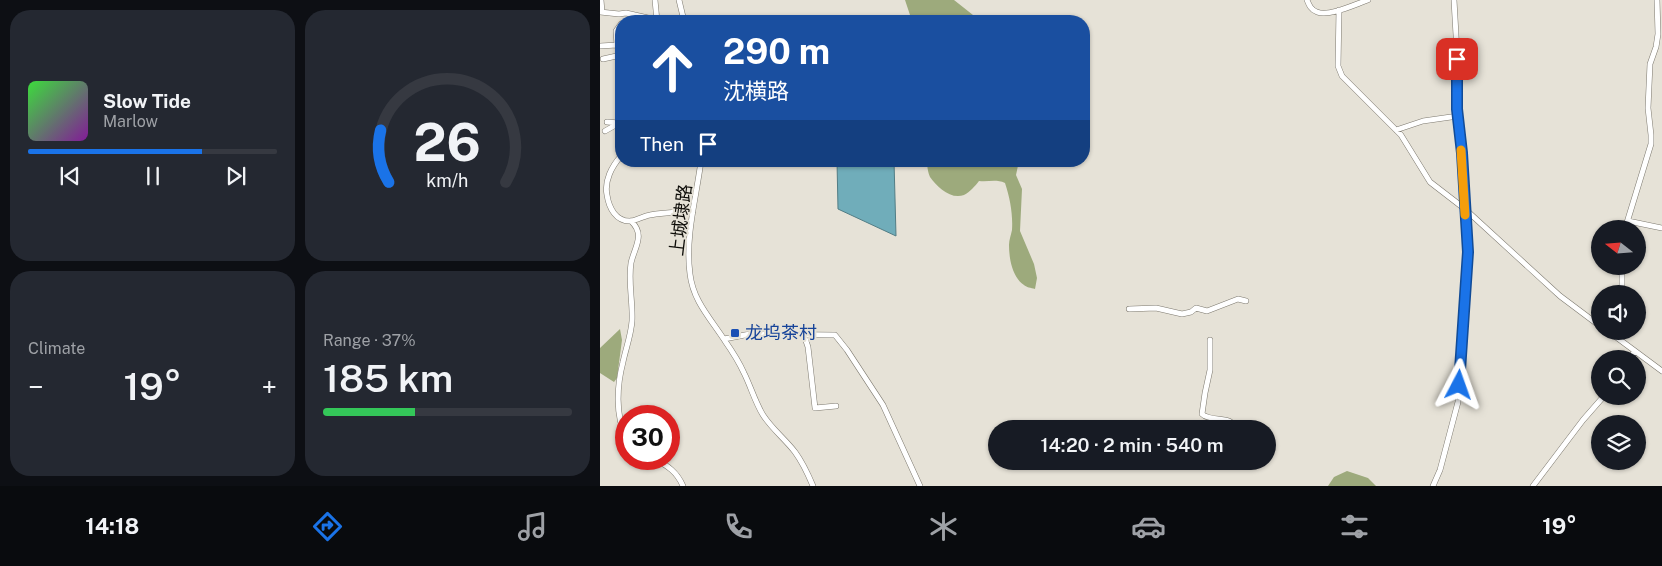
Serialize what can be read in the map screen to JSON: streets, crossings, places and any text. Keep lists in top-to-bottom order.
{
  "streets": {
    "street": ["上城埭路"]
  },
  "places": {
    "transit": ["龙坞茶村"]
  },
  "north": "left",
  "page": {
    "turn": ["290 m", "沈横路"],
    "song": ["Slow Tide", "Marlow"],
    "then": "Then",
    "tile": [
      "Climate",
      ["Range · 37%", "185 km"]
    ],
    "heat": ["−", "19°", "+"],
    "limit": "30",
    "trip": "14:20 · 2 min · 540 m",
    "tabs": ["14:18", "19°"],
    "gauge": ["26", "km/h"]
  }
}
